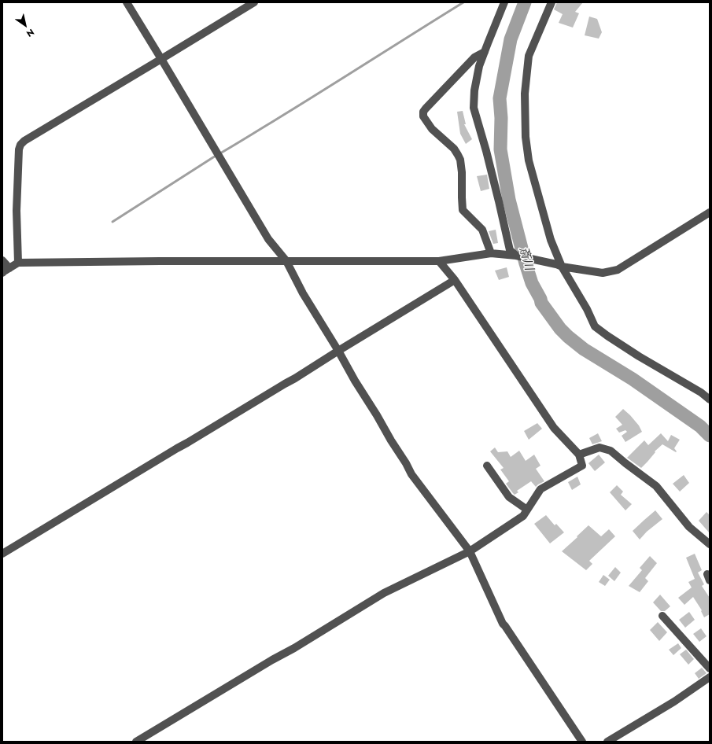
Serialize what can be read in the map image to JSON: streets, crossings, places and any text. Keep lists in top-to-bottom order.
{
  "water": ["斎川"],
  "north": "bottom right"
}
